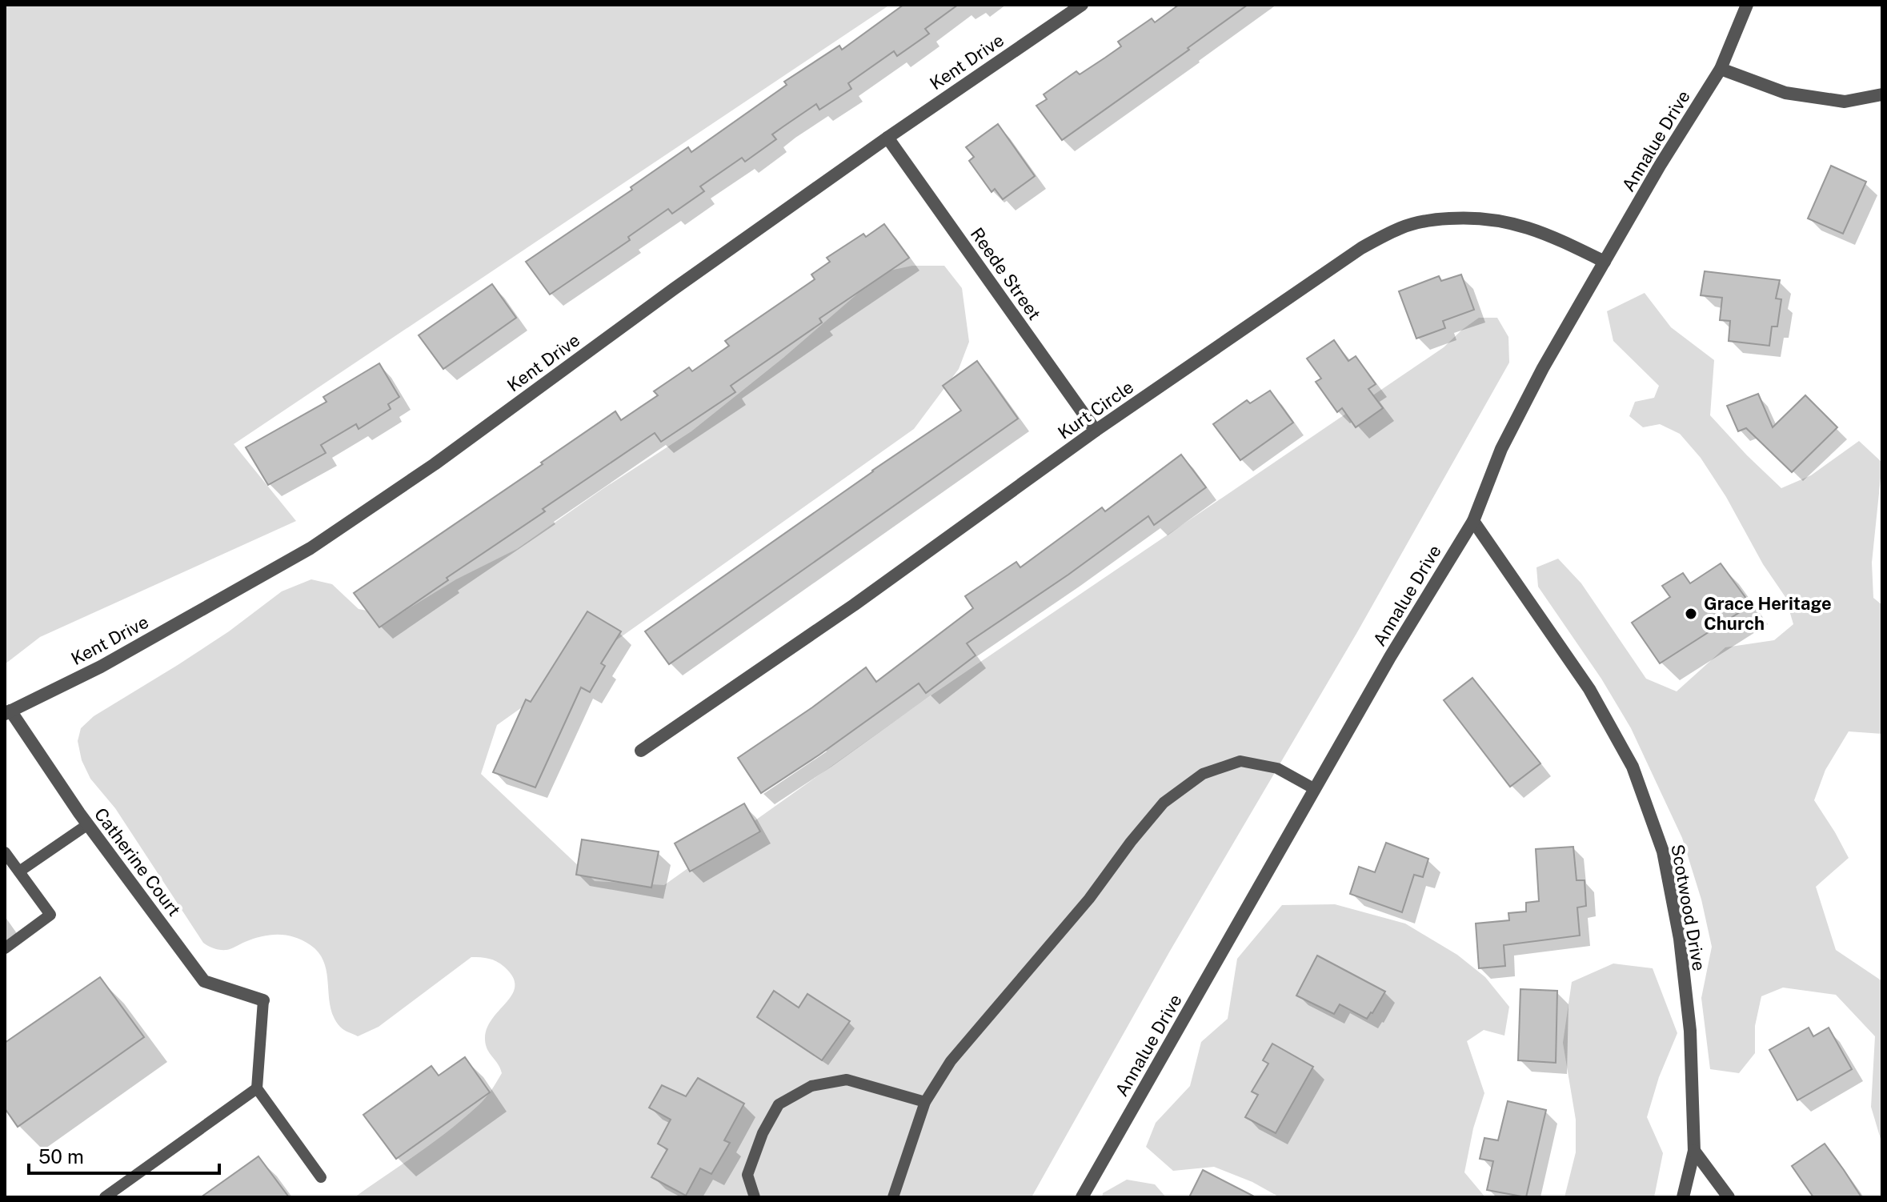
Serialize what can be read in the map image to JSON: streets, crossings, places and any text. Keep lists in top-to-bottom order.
{
  "streets": {
    "street": [
      "Kent Drive",
      "Annalue Drive",
      "Reede Street",
      "Kurt Circle",
      "Catherine Court",
      "Scotwood Drive"
    ]
  },
  "crossings": [
    ["Kent Drive", "Reede Street"],
    ["Kent Drive", "Catherine Court"],
    ["Annalue Drive", "Kurt Circle"],
    ["Annalue Drive", "Scotwood Drive"],
    ["Reede Street", "Kurt Circle"]
  ],
  "places": ["Grace Heritage Church"],
  "scale_bar": "50 m"
}
